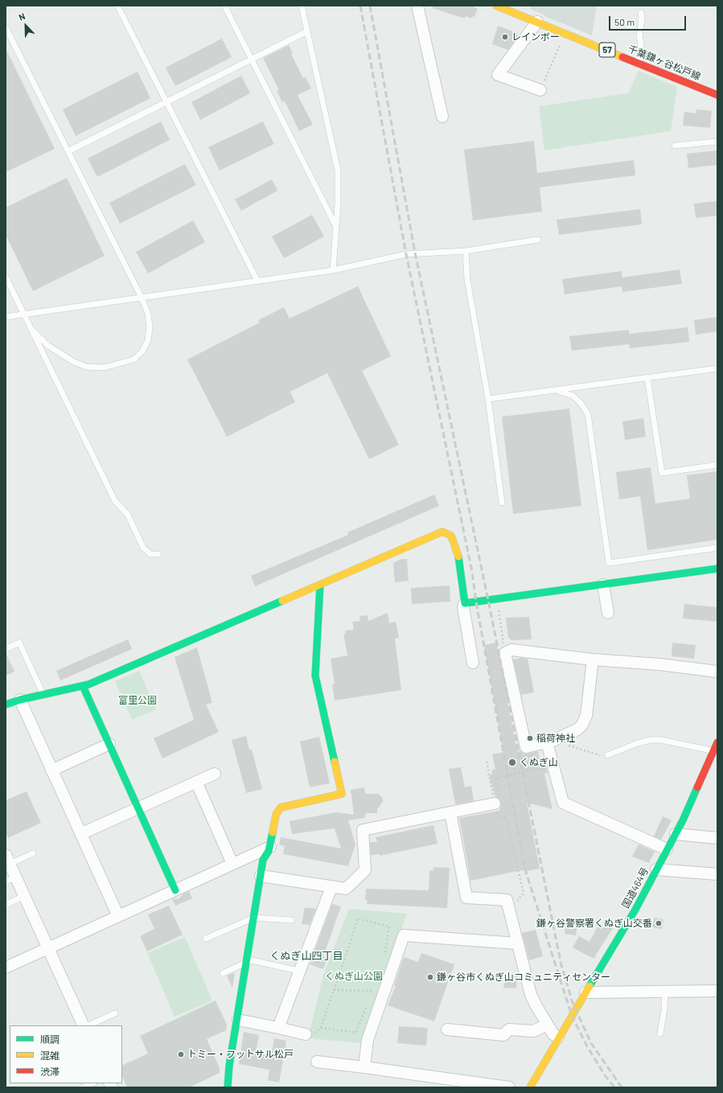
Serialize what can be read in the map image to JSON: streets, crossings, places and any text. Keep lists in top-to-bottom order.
{
  "streets": {
    "main road": ["57", "千葉鎌ヶ谷松戸線", "国道464号"]
  },
  "districts": ["くぬぎ山四丁目"],
  "parks": ["富里公園", "くぬぎ山公園"],
  "places": [
    "レインボー",
    "稲荷神社",
    "くぬぎ山",
    "鎌ヶ谷警察署くぬぎ山交番",
    "鎌ヶ谷市くぬぎ山コミュニティセンター",
    "トミー・フットサル松戸"
  ],
  "legend": ["順調", "混雑", "渋滞"],
  "scale_bar": "50 m",
  "north": "top left"
}
